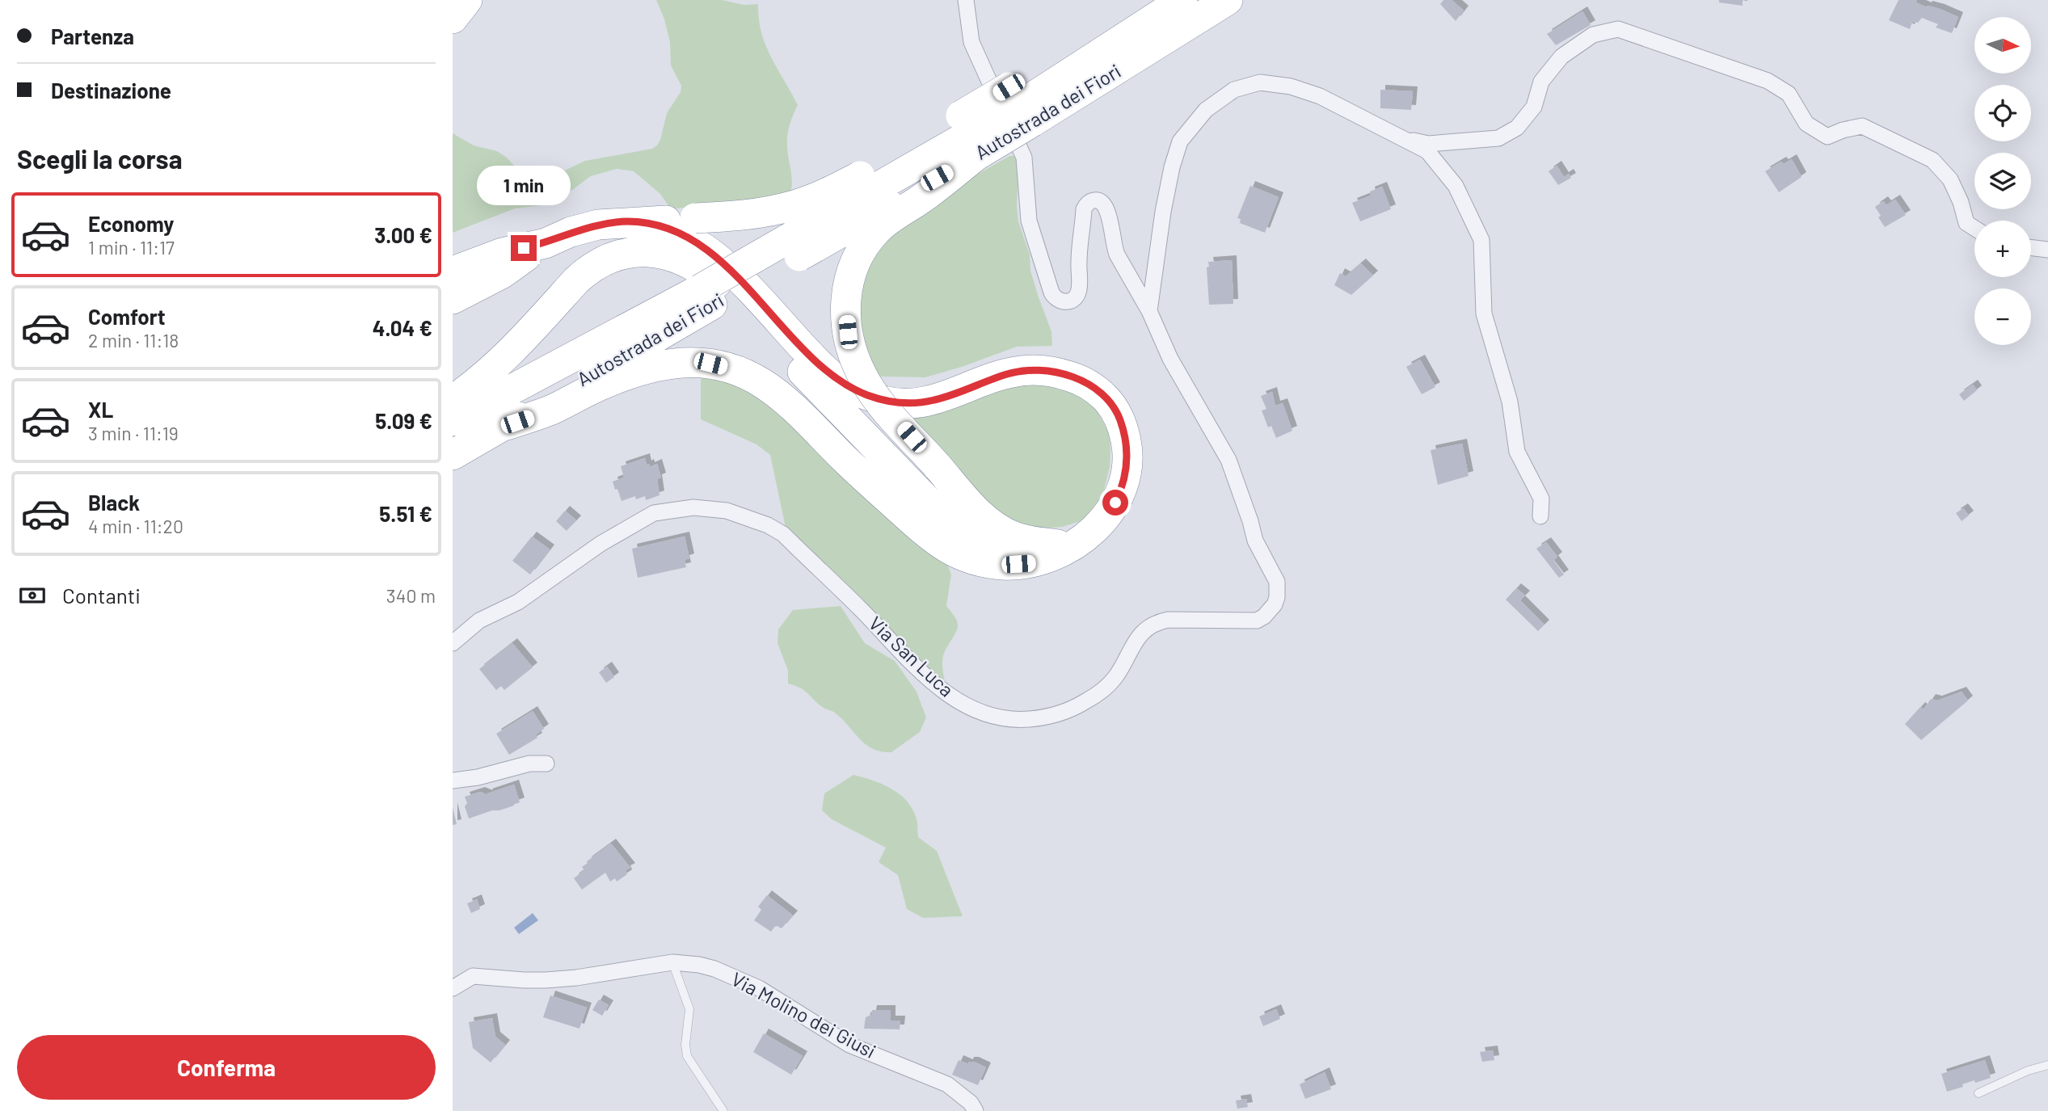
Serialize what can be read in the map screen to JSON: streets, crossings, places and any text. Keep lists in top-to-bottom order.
{
  "streets": {
    "highway": ["Autostrada dei Fiori"],
    "street": ["Via San Luca", "Via Molino dei Giusi"]
  },
  "north": "right",
  "page": {
    "banner": ["Partenza", "Destinazione"],
    "map_buttons": ["+", "−"],
    "heading": "Scegli la corsa",
    "bubble": "1 min",
    "list": [
      {
        "name": "Economy",
        "note": "1 min · 11:17",
        "value": "3.00 €"
      },
      {
        "name": "Comfort",
        "note": "2 min · 11:18",
        "value": "4.04 €"
      },
      {
        "name": "XL",
        "note": "3 min · 11:19",
        "value": "5.09 €"
      },
      {
        "name": "Black",
        "note": "4 min · 11:20",
        "value": "5.51 €"
      }
    ],
    "pay": ["Contanti", "340 m"],
    "buttons": "Conferma"
  }
}
